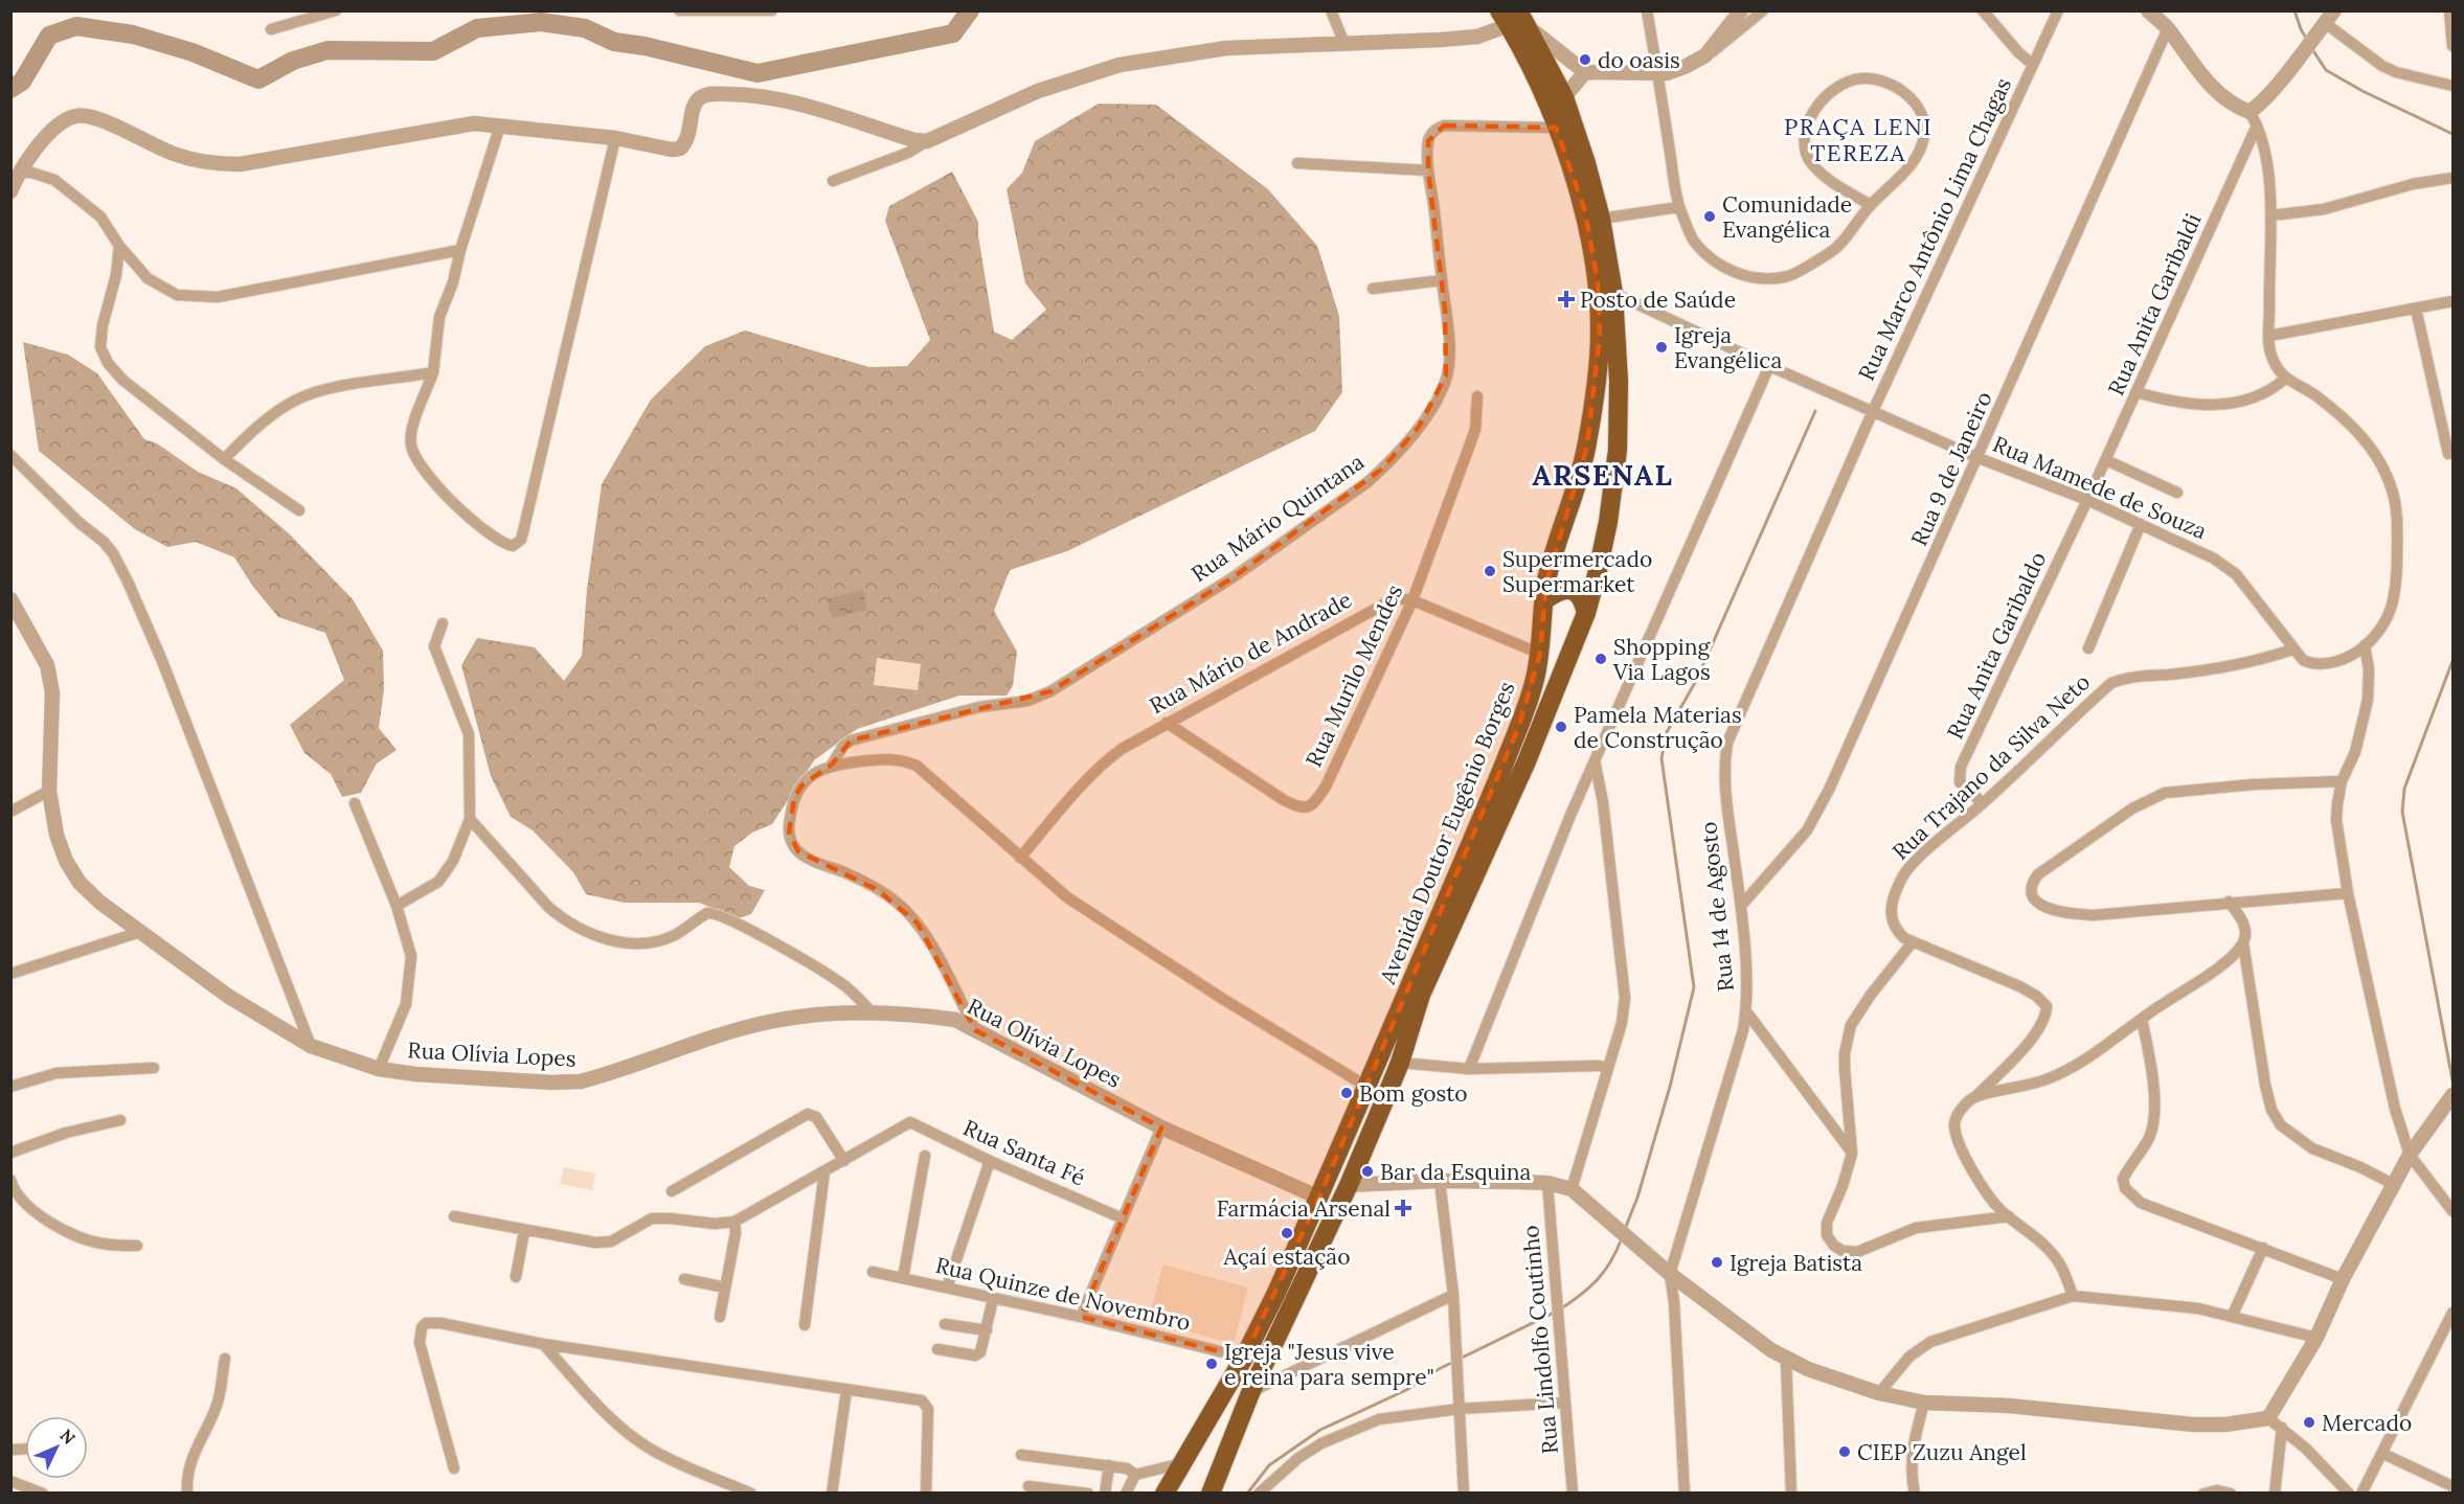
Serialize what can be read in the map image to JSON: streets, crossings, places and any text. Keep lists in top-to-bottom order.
{
  "streets": {
    "highway": ["Avenida Doutor Eugênio Borges"],
    "street": [
      "Rua Marco Antônio Lima Chagas",
      "Rua Anita Garibaldi",
      "Rua 9 de Janeiro",
      "Rua Mamede de Souza",
      "Rua Mário Quintana",
      "Rua Anita Garibaldo",
      "Rua Mário de Andrade",
      "Rua Murilo Mendes",
      "Rua Trajano da Silva Neto",
      "Rua 14 de Agosto",
      "Rua Olívia Lopes",
      "Rua Santa Fé",
      "Rua Quinze de Novembro",
      "Rua Lindolfo Coutinho"
    ]
  },
  "crossings": [
    ["Rua Marco Antônio Lima Chagas", "Rua Mamede de Souza"],
    ["Rua Marco Antônio Lima Chagas", "Rua 14 de Agosto"],
    ["Rua Anita Garibaldi", "Rua Mamede de Souza"],
    ["Rua Anita Garibaldi", "Rua Anita Garibaldo"],
    ["Rua 9 de Janeiro", "Rua Mamede de Souza"],
    ["Rua 9 de Janeiro", "Rua 14 de Agosto"],
    ["Rua Mamede de Souza", "Rua Anita Garibaldo"],
    ["Rua Mamede de Souza", "Rua Trajano da Silva Neto"],
    ["Rua Mamede de Souza", "Avenida Doutor Eugênio Borges"],
    ["Rua Mamede de Souza", "Rua 14 de Agosto"],
    ["Rua Mário Quintana", "Avenida Doutor Eugênio Borges"],
    ["Rua Anita Garibaldo", "Rua Trajano da Silva Neto"],
    ["Rua Mário de Andrade", "Rua Murilo Mendes"],
    ["Avenida Doutor Eugênio Borges", "Rua Olívia Lopes"],
    ["Avenida Doutor Eugênio Borges", "Rua Quinze de Novembro"]
  ],
  "districts": ["PRAÇA LENI TEREZA", "ARSENAL"],
  "places": {
    "other": [
      "do oasis",
      "Comunidade Evangélica",
      "Igreja Evangélica",
      "Supermercado Supermarket",
      "Shopping Via Lagos",
      "Pamela Materias de Construção",
      "Bom gosto",
      "Bar da Esquina",
      "Açaí estação",
      "Igreja Batista",
      "Igreja \"Jesus vive e reina para sempre\"",
      "Mercado",
      "CIEP Zuzu Angel"
    ],
    "health": ["Posto de Saúde", "Farmácia Arsenal"]
  },
  "north": "top right"
}
